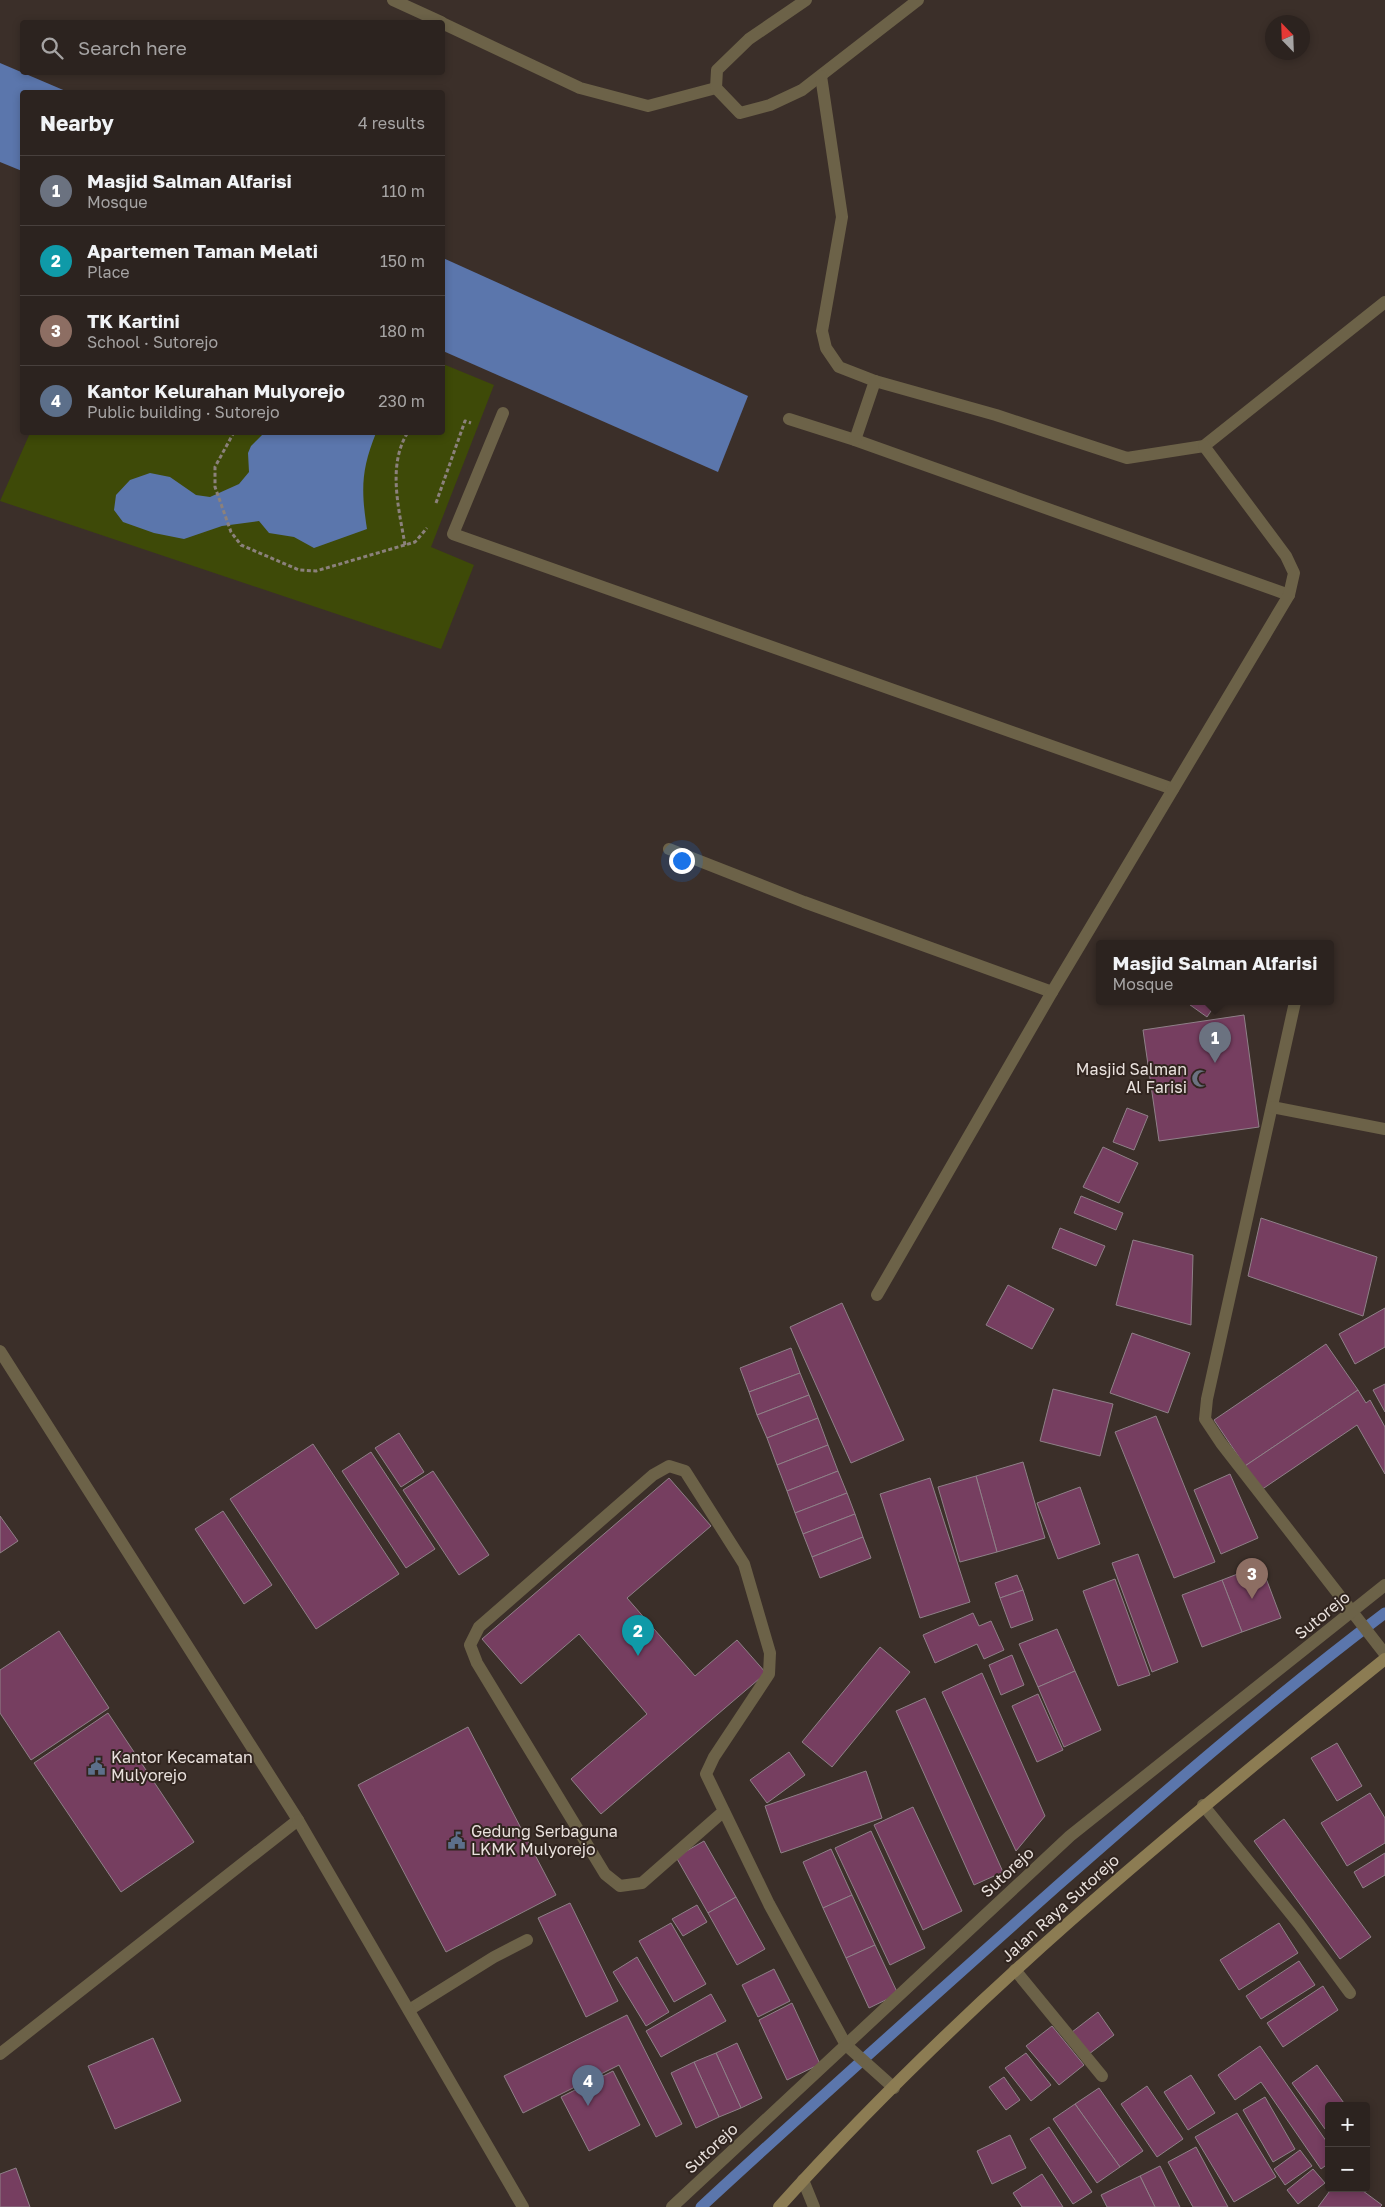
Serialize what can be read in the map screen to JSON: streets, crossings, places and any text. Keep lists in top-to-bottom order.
{
  "streets": {
    "main road": ["Jalan Raya Sutorejo"],
    "street": ["Sutorejo"]
  },
  "places": {
    "mosque": ["Masjid Salman Al Farisi"],
    "public building": ["Kantor Kecamatan Mulyorejo", "Gedung Serbaguna LKMK Mulyorejo"]
  },
  "north": "top left",
  "page": {
    "search": "Search here",
    "heading": ["Nearby", "4 results"],
    "list": [
      {
        "mark": "1",
        "name": "Masjid Salman Alfarisi",
        "note": "Mosque",
        "value": "110 m"
      },
      {
        "mark": "2",
        "name": "Apartemen Taman Melati",
        "note": "Place",
        "value": "150 m"
      },
      {
        "mark": "3",
        "name": "TK Kartini",
        "note": "School · Sutorejo",
        "value": "180 m"
      },
      {
        "mark": "4",
        "name": "Kantor Kelurahan Mulyorejo",
        "note": "Public building · Sutorejo",
        "value": "230 m"
      }
    ],
    "popup": ["Masjid Salman Alfarisi", "Mosque"],
    "pins": [
      "1",
      "3",
      "2",
      "4"
    ],
    "map_buttons": ["+", "−"]
  }
}
